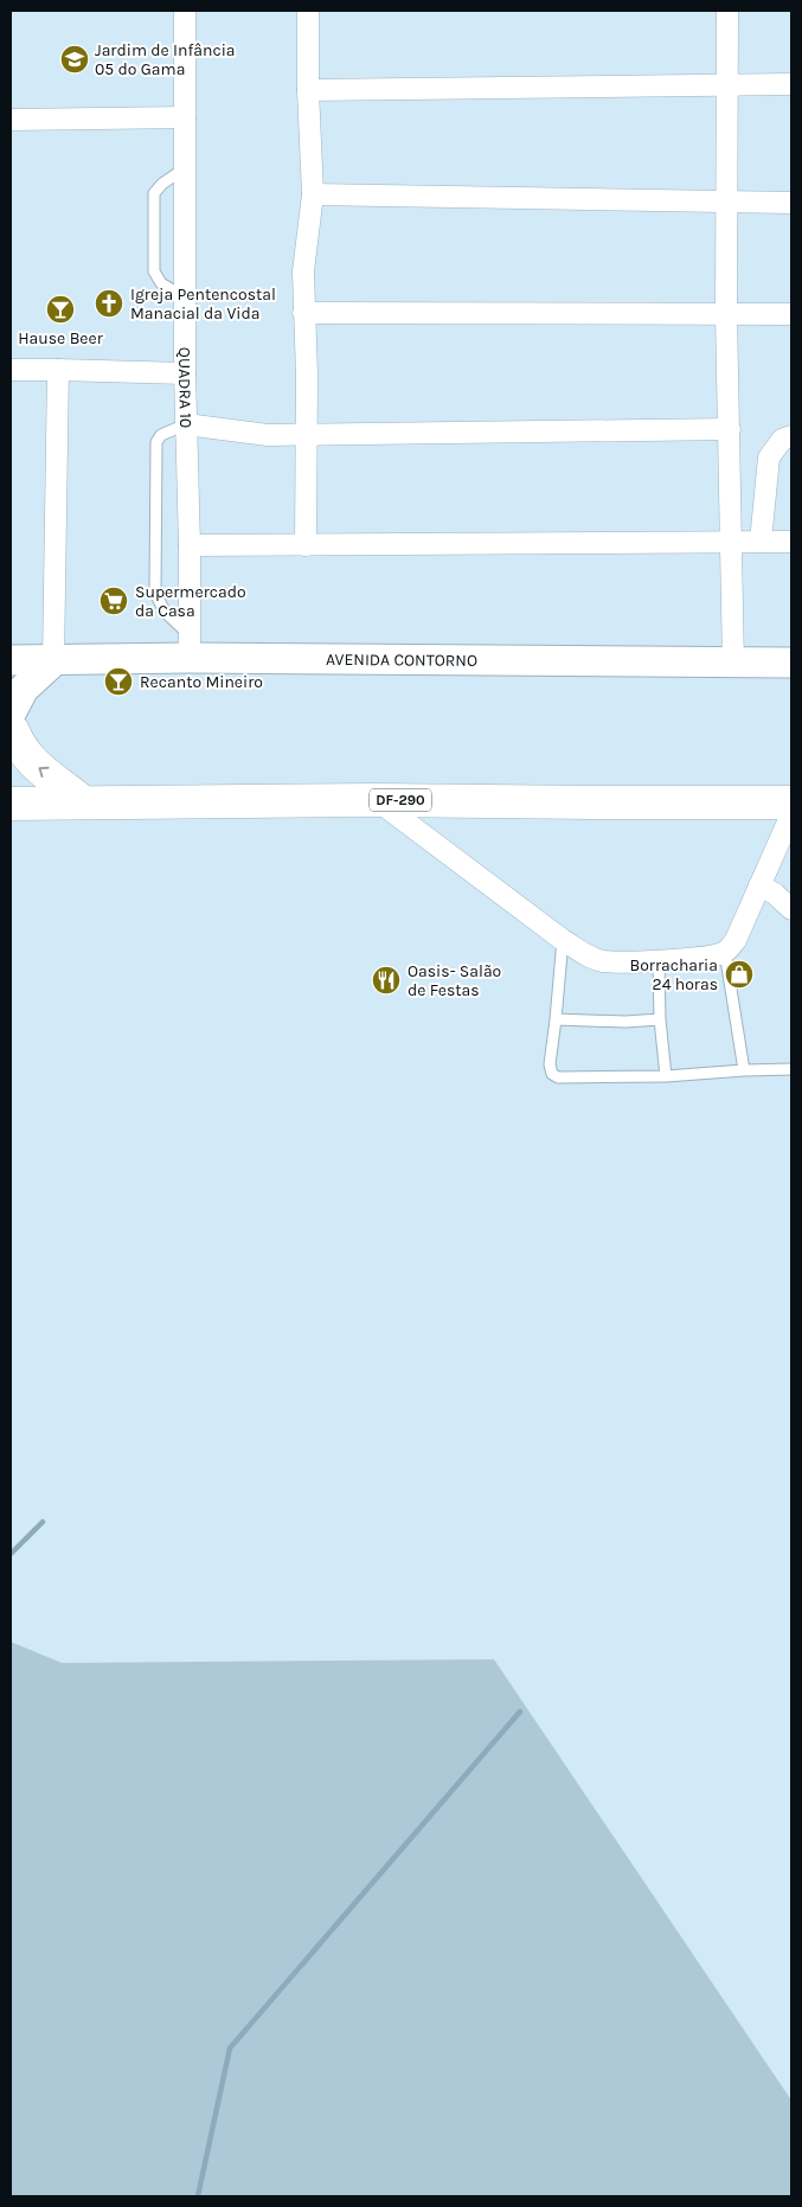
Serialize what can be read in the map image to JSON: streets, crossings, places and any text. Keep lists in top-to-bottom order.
{
  "streets": {
    "highway": ["DF-290"],
    "street": ["QUADRA 10", "AVENIDA CONTORNO"]
  },
  "crossings": [
    ["QUADRA 10", "AVENIDA CONTORNO"]
  ],
  "places": {
    "school or university": ["Jardim de Infância 05 do Gama"],
    "church": ["Igreja Pentencostal Manacial da Vida"],
    "bar": ["Hause Beer", "Recanto Mineiro"],
    "supermarket": ["Supermercado da Casa"],
    "shop": ["Borracharia 24 horas"],
    "restaurant": ["Oasis- Salão de Festas"]
  }
}
